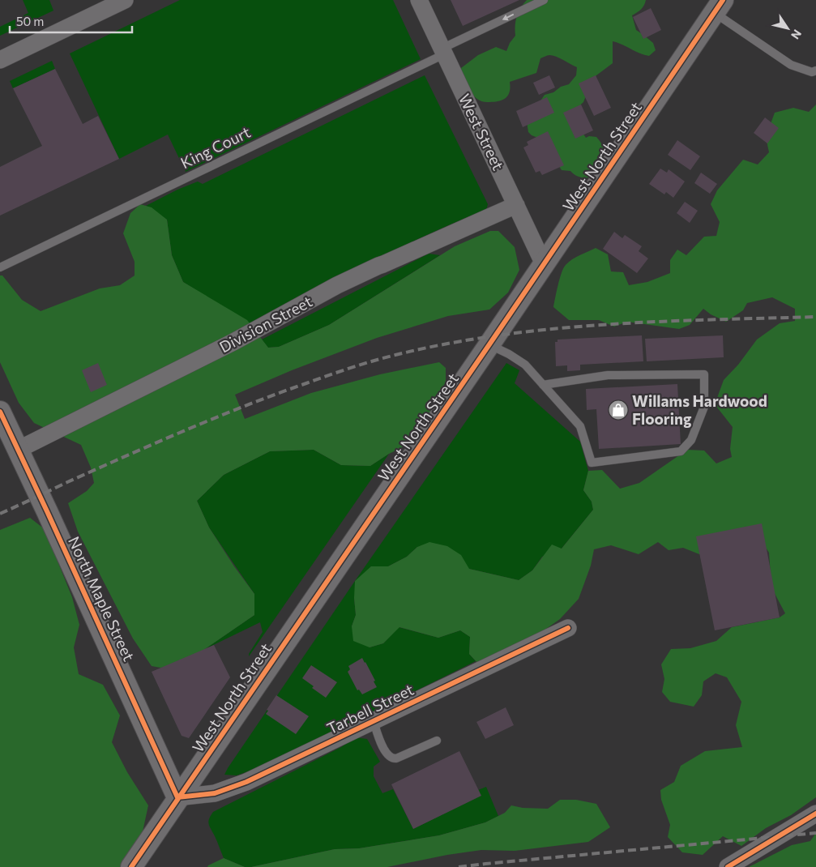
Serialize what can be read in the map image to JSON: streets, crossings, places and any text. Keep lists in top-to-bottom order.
{
  "streets": {
    "street": [
      "West Street",
      "West North Street",
      "Division Street",
      "North Maple Street",
      "Tarbell Street"
    ],
    "lane": ["King Court"]
  },
  "crossings": [
    ["West Street", "King Court"],
    ["West Street", "West North Street"],
    ["West Street", "Division Street"],
    ["West North Street", "North Maple Street"],
    ["West North Street", "Tarbell Street"],
    ["Division Street", "North Maple Street"],
    ["North Maple Street", "Tarbell Street"]
  ],
  "places": {
    "shop": ["Willams Hardwood Flooring"]
  },
  "scale_bar": "50 m",
  "north": "bottom right"
}
